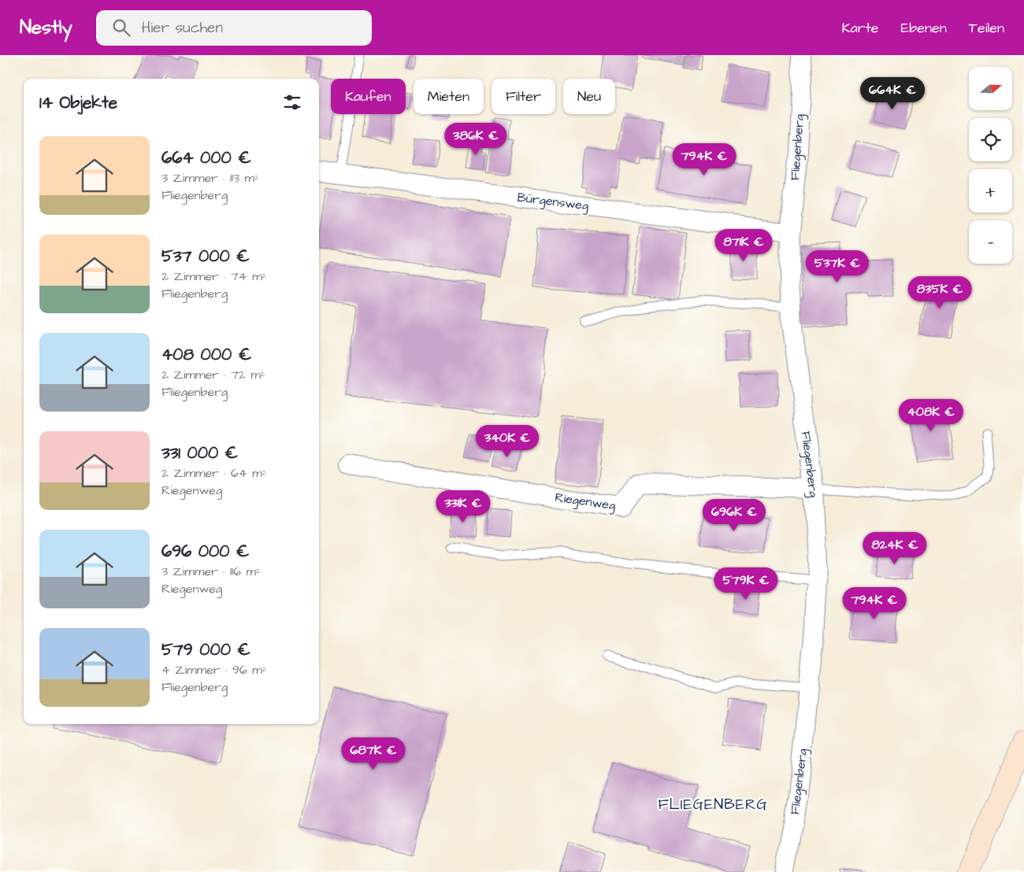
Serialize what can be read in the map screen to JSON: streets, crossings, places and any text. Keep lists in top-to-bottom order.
{
  "streets": {
    "street": ["Fliegenberg", "Bürgensweg", "Riegenweg"]
  },
  "crossings": [
    ["Fliegenberg", "Bürgensweg"],
    ["Fliegenberg", "Riegenweg"]
  ],
  "districts": ["FLIEGENBERG"],
  "north": "right",
  "page": {
    "header": "Nestly",
    "search": "Hier suchen",
    "nav": ["Karte", "Ebenen", "Teilen"],
    "map_buttons": ["+", "−"],
    "price": [
      "664K €",
      "386K €",
      "794K €",
      "871K €",
      "537K €",
      "835K €",
      "408K €",
      "340K €",
      "331K €",
      "696K €",
      "824K €",
      "579K €",
      "794K €",
      "687K €"
    ],
    "chip": [
      "Kaufen",
      "Mieten",
      "Filter",
      "Neu"
    ],
    "heading": "14 Objekte",
    "list": [
      {
        "name": "664 000 €",
        "note": "3 Zimmer · 113 m² · Fliegenberg"
      },
      {
        "name": "537 000 €",
        "note": "2 Zimmer · 74 m² · Fliegenberg"
      },
      {
        "name": "408 000 €",
        "note": "2 Zimmer · 72 m² · Fliegenberg"
      },
      {
        "name": "331 000 €",
        "note": "2 Zimmer · 64 m² · Riegenweg"
      },
      {
        "name": "696 000 €",
        "note": "3 Zimmer · 116 m² · Riegenweg"
      },
      {
        "name": "579 000 €",
        "note": "4 Zimmer · 96 m² · Fliegenberg"
      }
    ]
  }
}
